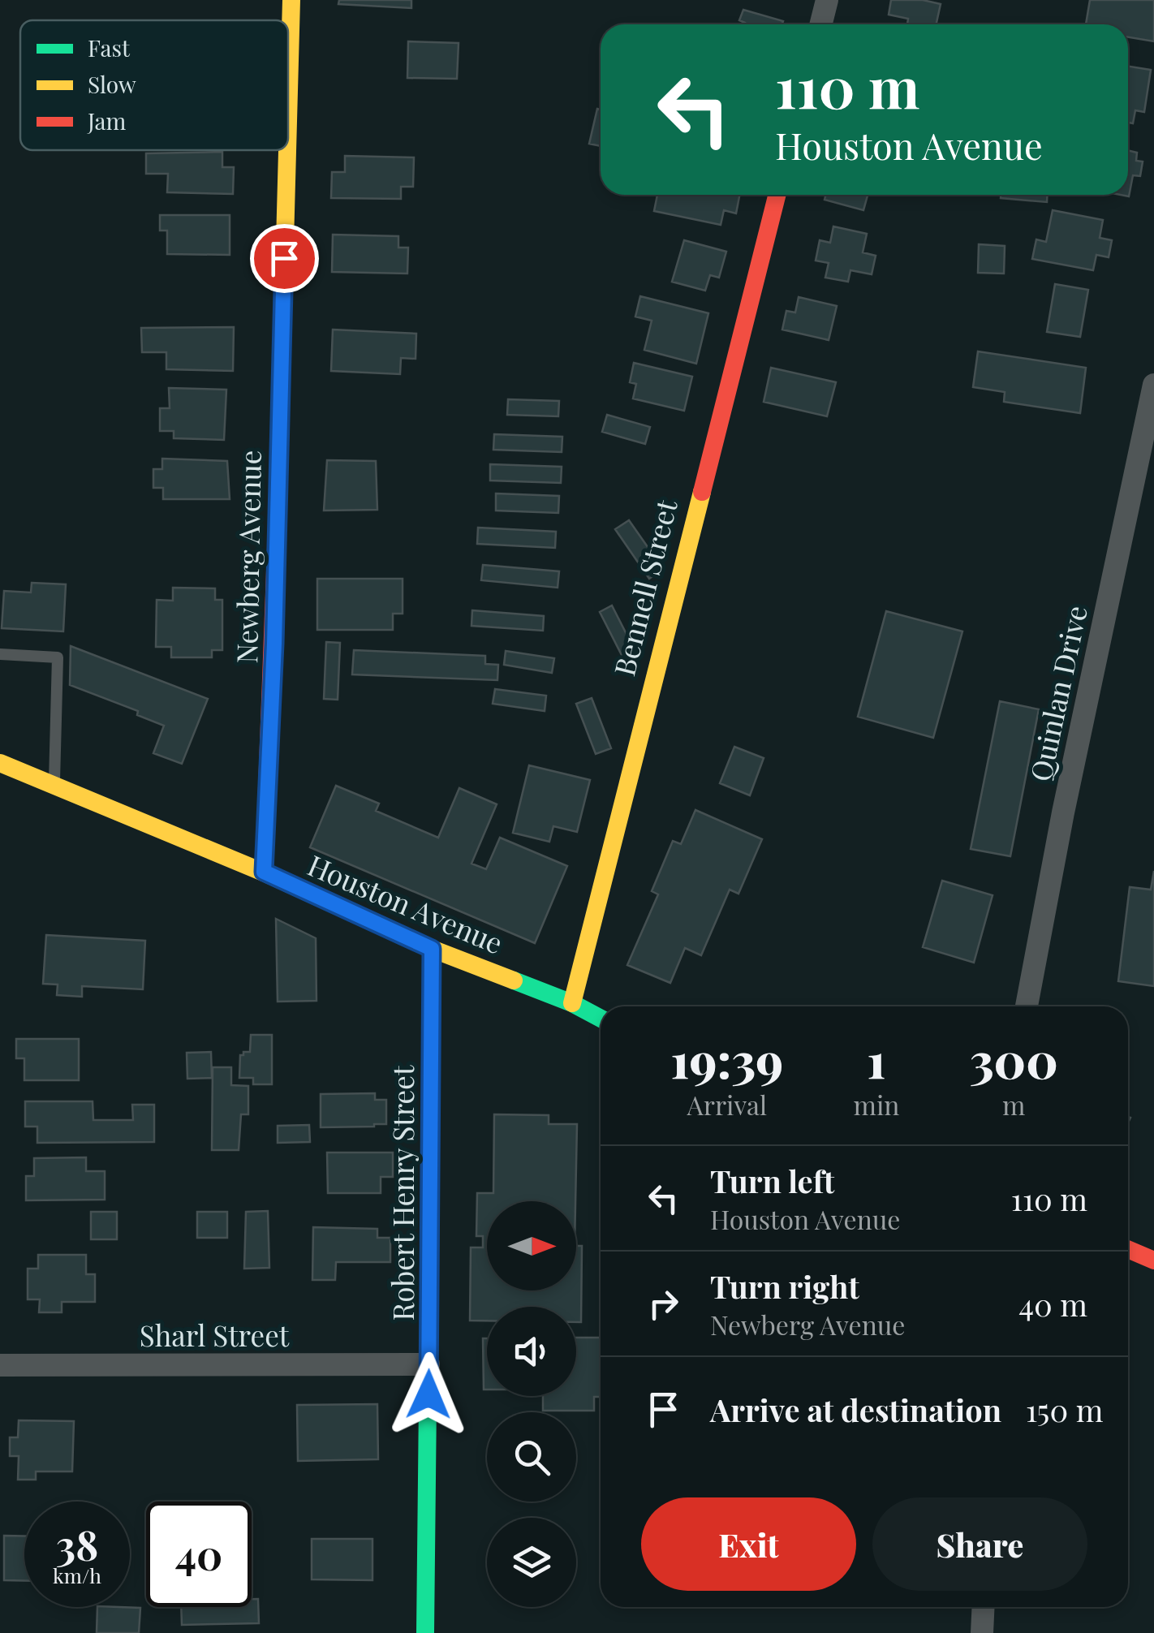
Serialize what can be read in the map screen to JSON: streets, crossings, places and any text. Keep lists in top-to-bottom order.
{
  "streets": {
    "street": [
      "Newberg Avenue",
      "Bennell Street",
      "Quinlan Drive",
      "Houston Avenue",
      "Robert Henry Street",
      "Sharl Street"
    ]
  },
  "crossings": [
    ["Newberg Avenue", "Houston Avenue"],
    ["Bennell Street", "Houston Avenue"],
    ["Houston Avenue", "Robert Henry Street"],
    ["Robert Henry Street", "Sharl Street"]
  ],
  "legend": ["Fast", "Slow", "Jam"],
  "north": "right",
  "page": {
    "turn": ["110 m", "Houston Avenue"],
    "eta": [
      "19:39",
      "Arrival",
      "1",
      "min",
      "300",
      "m"
    ],
    "list": [
      {
        "name": "Turn left",
        "note": "Houston Avenue",
        "value": "110 m"
      },
      {
        "name": "Turn right",
        "note": "Newberg Avenue",
        "value": "40 m"
      },
      {
        "name": "Arrive at destination",
        "value": "150 m"
      }
    ],
    "buttons": ["Exit", "Share"],
    "speed": "38 km/h",
    "limit": "40"
  }
}
